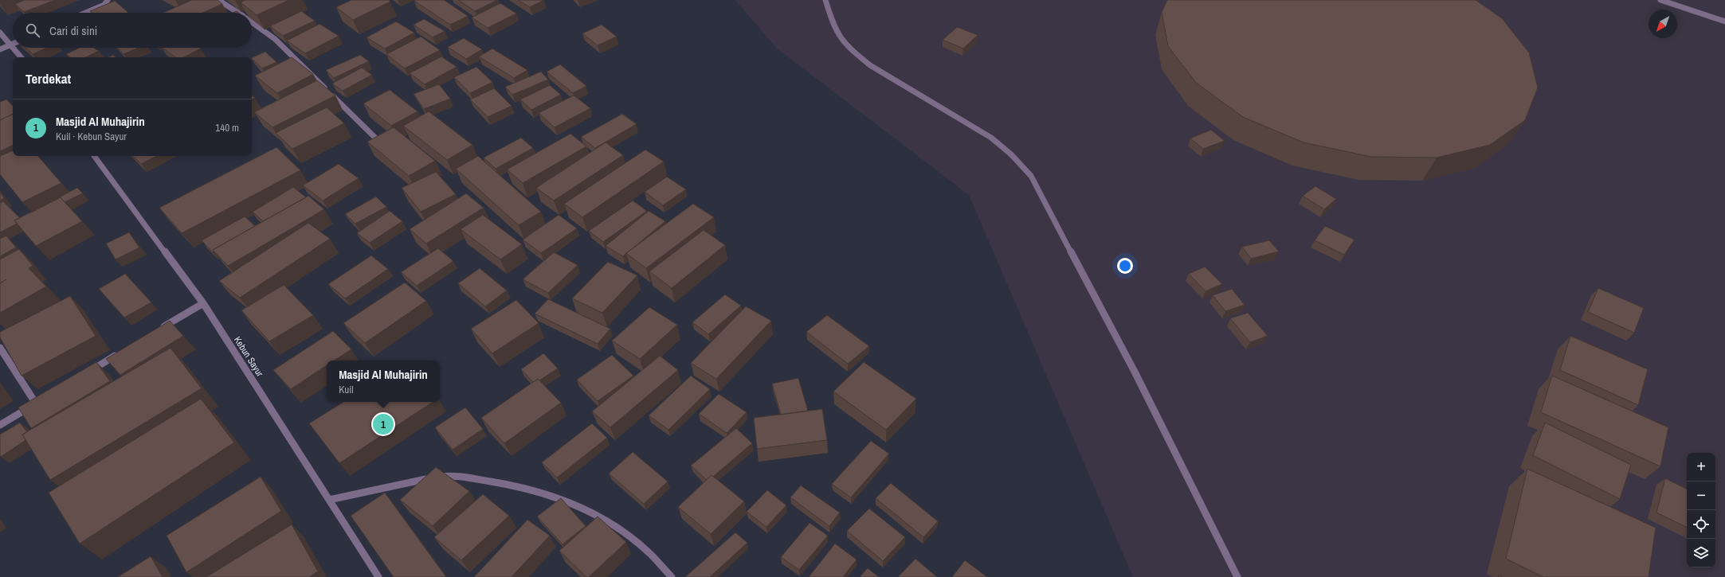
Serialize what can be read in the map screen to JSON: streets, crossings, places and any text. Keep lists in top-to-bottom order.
{
  "streets": {
    "street": ["Kebun Sayur"]
  },
  "north": "bottom left",
  "page": {
    "search": "Cari di sini",
    "heading": "Terdekat",
    "list": [
      {
        "mark": "1",
        "name": "Masjid Al Muhajirin",
        "note": "Kuil · Kebun Sayur",
        "value": "140 m"
      }
    ],
    "popup": ["Masjid Al Muhajirin", "Kuil"],
    "pins": "1",
    "map_buttons": ["+", "−"]
  }
}
